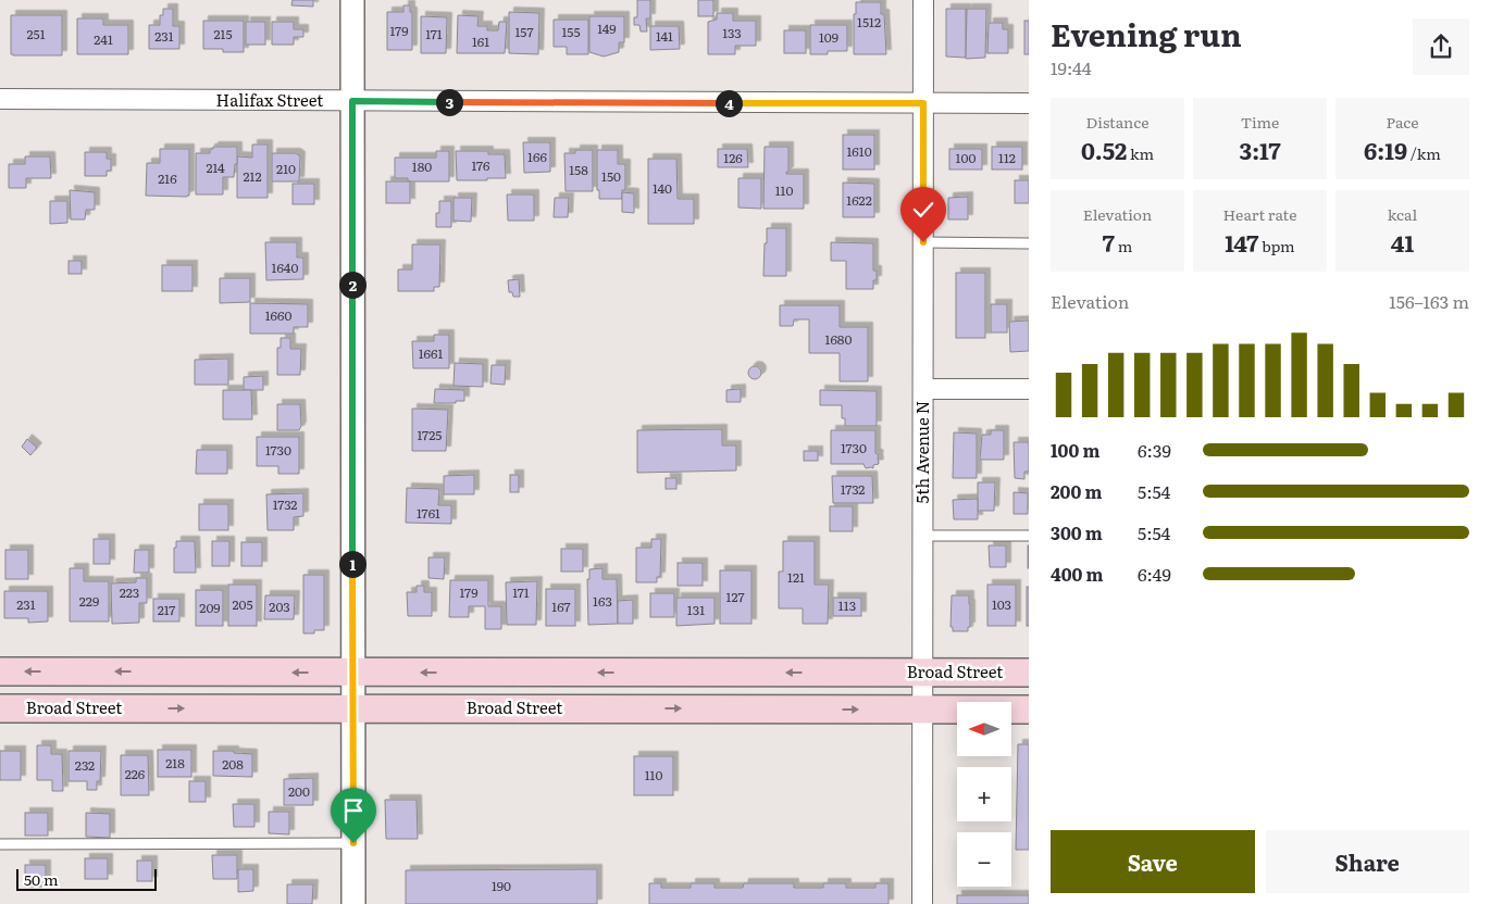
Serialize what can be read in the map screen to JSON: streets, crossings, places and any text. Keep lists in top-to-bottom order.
{
  "streets": {
    "main road": ["Broad Street"],
    "street": ["Halifax Street", "5th Avenue N"]
  },
  "crossings": [
    ["Halifax Street", "5th Avenue N"],
    ["5th Avenue N", "Broad Street"]
  ],
  "house_numbers": [
    "1512",
    "149",
    "179",
    "157",
    "155",
    "133",
    "251",
    "215",
    "171",
    "231",
    "141",
    "109",
    "241",
    "161",
    "1610",
    "166",
    "126",
    "100",
    "112",
    "176",
    "180",
    "214",
    "210",
    "158",
    "212",
    "150",
    "216",
    "140",
    "110",
    "1622",
    "1640",
    "1660",
    "1680",
    "1661",
    "1725",
    "1730",
    "1730",
    "1732",
    "1732",
    "1761",
    "121",
    "223",
    "179",
    "171",
    "127",
    "229",
    "163",
    "231",
    "205",
    "103",
    "113",
    "203",
    "167",
    "209",
    "217",
    "131",
    "218",
    "208",
    "232",
    "226",
    "110",
    "200",
    "190"
  ],
  "scale_bar": "50 m",
  "north": "left",
  "page": {
    "heading": ["Evening run", "19:44"],
    "pins": [
      "3",
      "4",
      "2",
      "1"
    ],
    "stats": [
      ["Distance", "0.52 km"],
      ["Time", "3:17"],
      ["Pace", "6:19 /km"],
      ["Elevation", "7 m"],
      ["Heart rate", "147 bpm"],
      ["kcal", "41"]
    ],
    "chart": ["Elevation", "156–163 m"],
    "list": [
      {
        "name": "100 m",
        "note": "6:39"
      },
      {
        "name": "200 m",
        "note": "5:54"
      },
      {
        "name": "300 m",
        "note": "5:54"
      },
      {
        "name": "400 m",
        "note": "6:49"
      }
    ],
    "map_buttons": ["+", "−"],
    "buttons": ["Save", "Share"],
    "scale": "50 m"
  }
}
